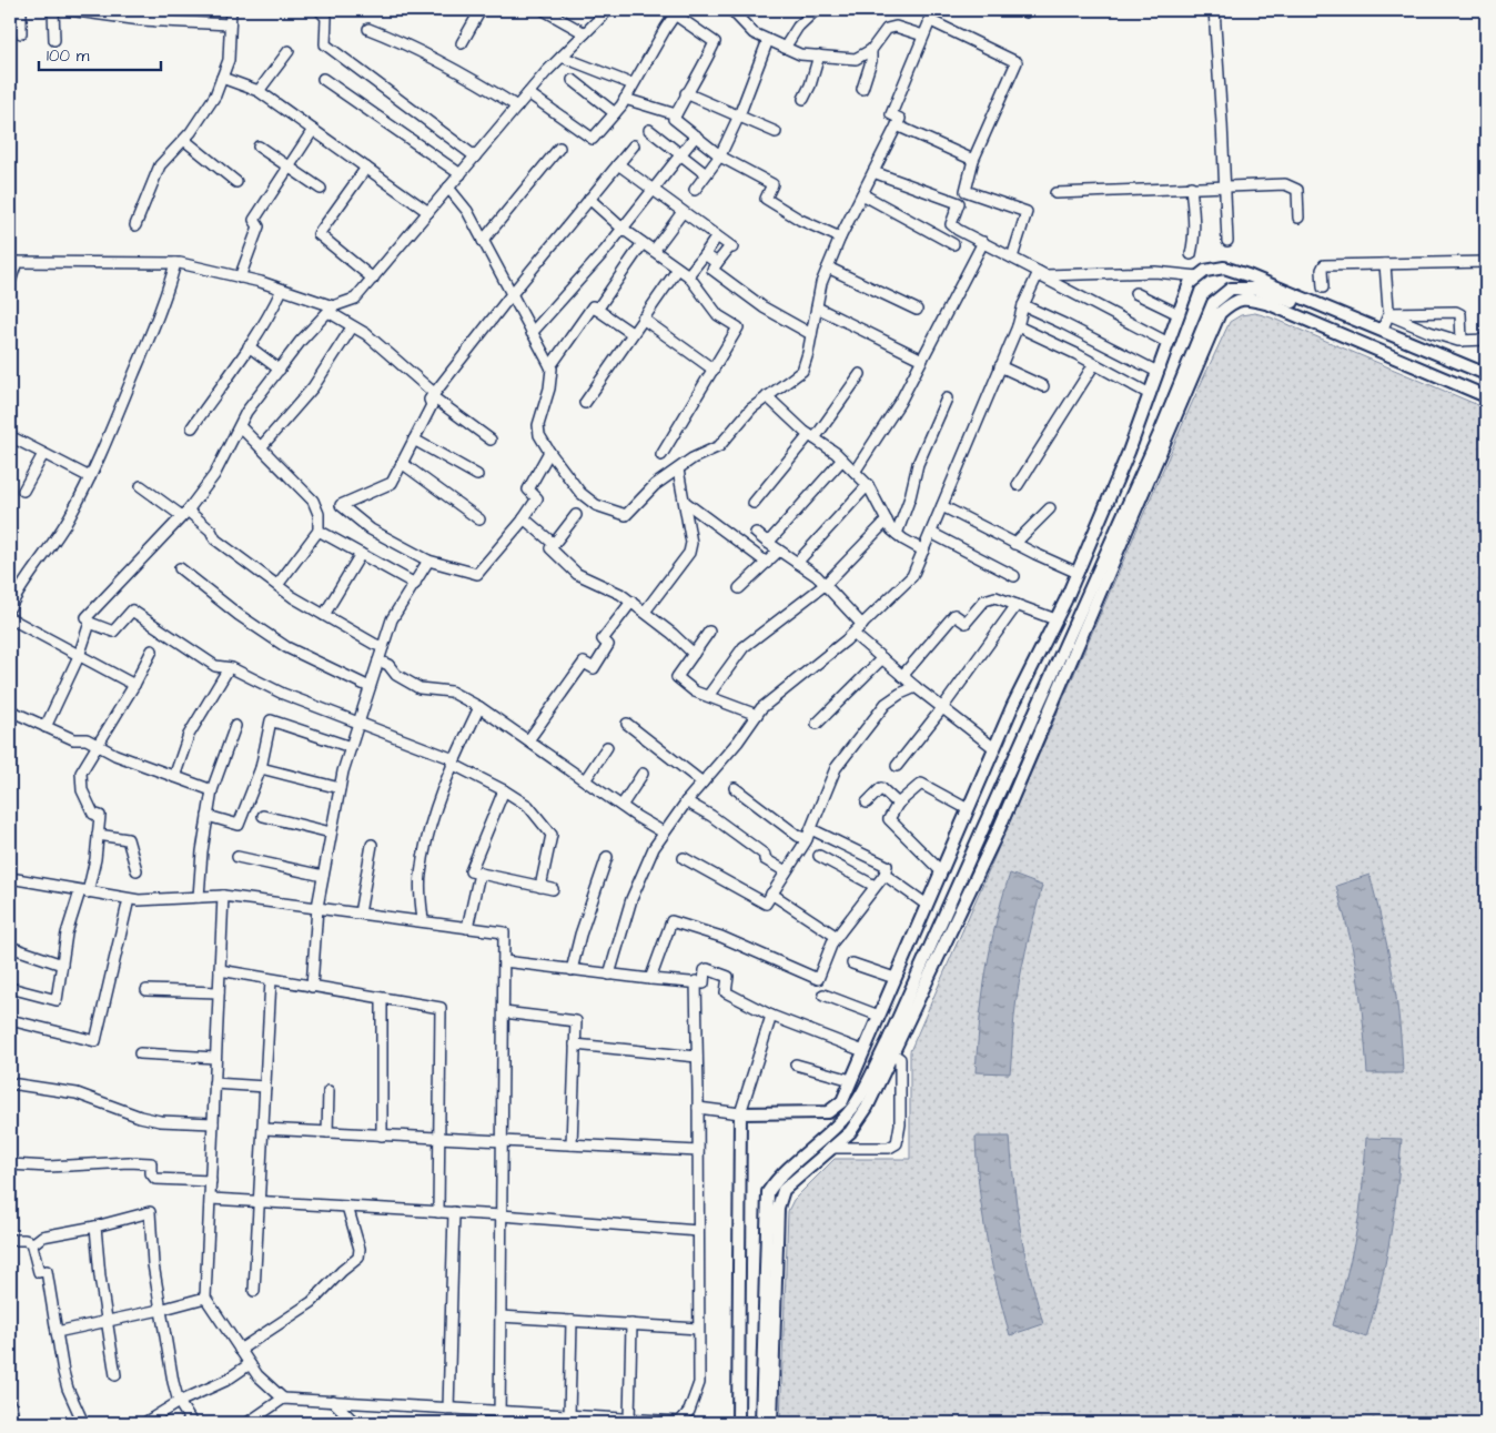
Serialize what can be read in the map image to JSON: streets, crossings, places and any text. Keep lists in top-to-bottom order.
{
  "scale_bar": "100 m"
}
